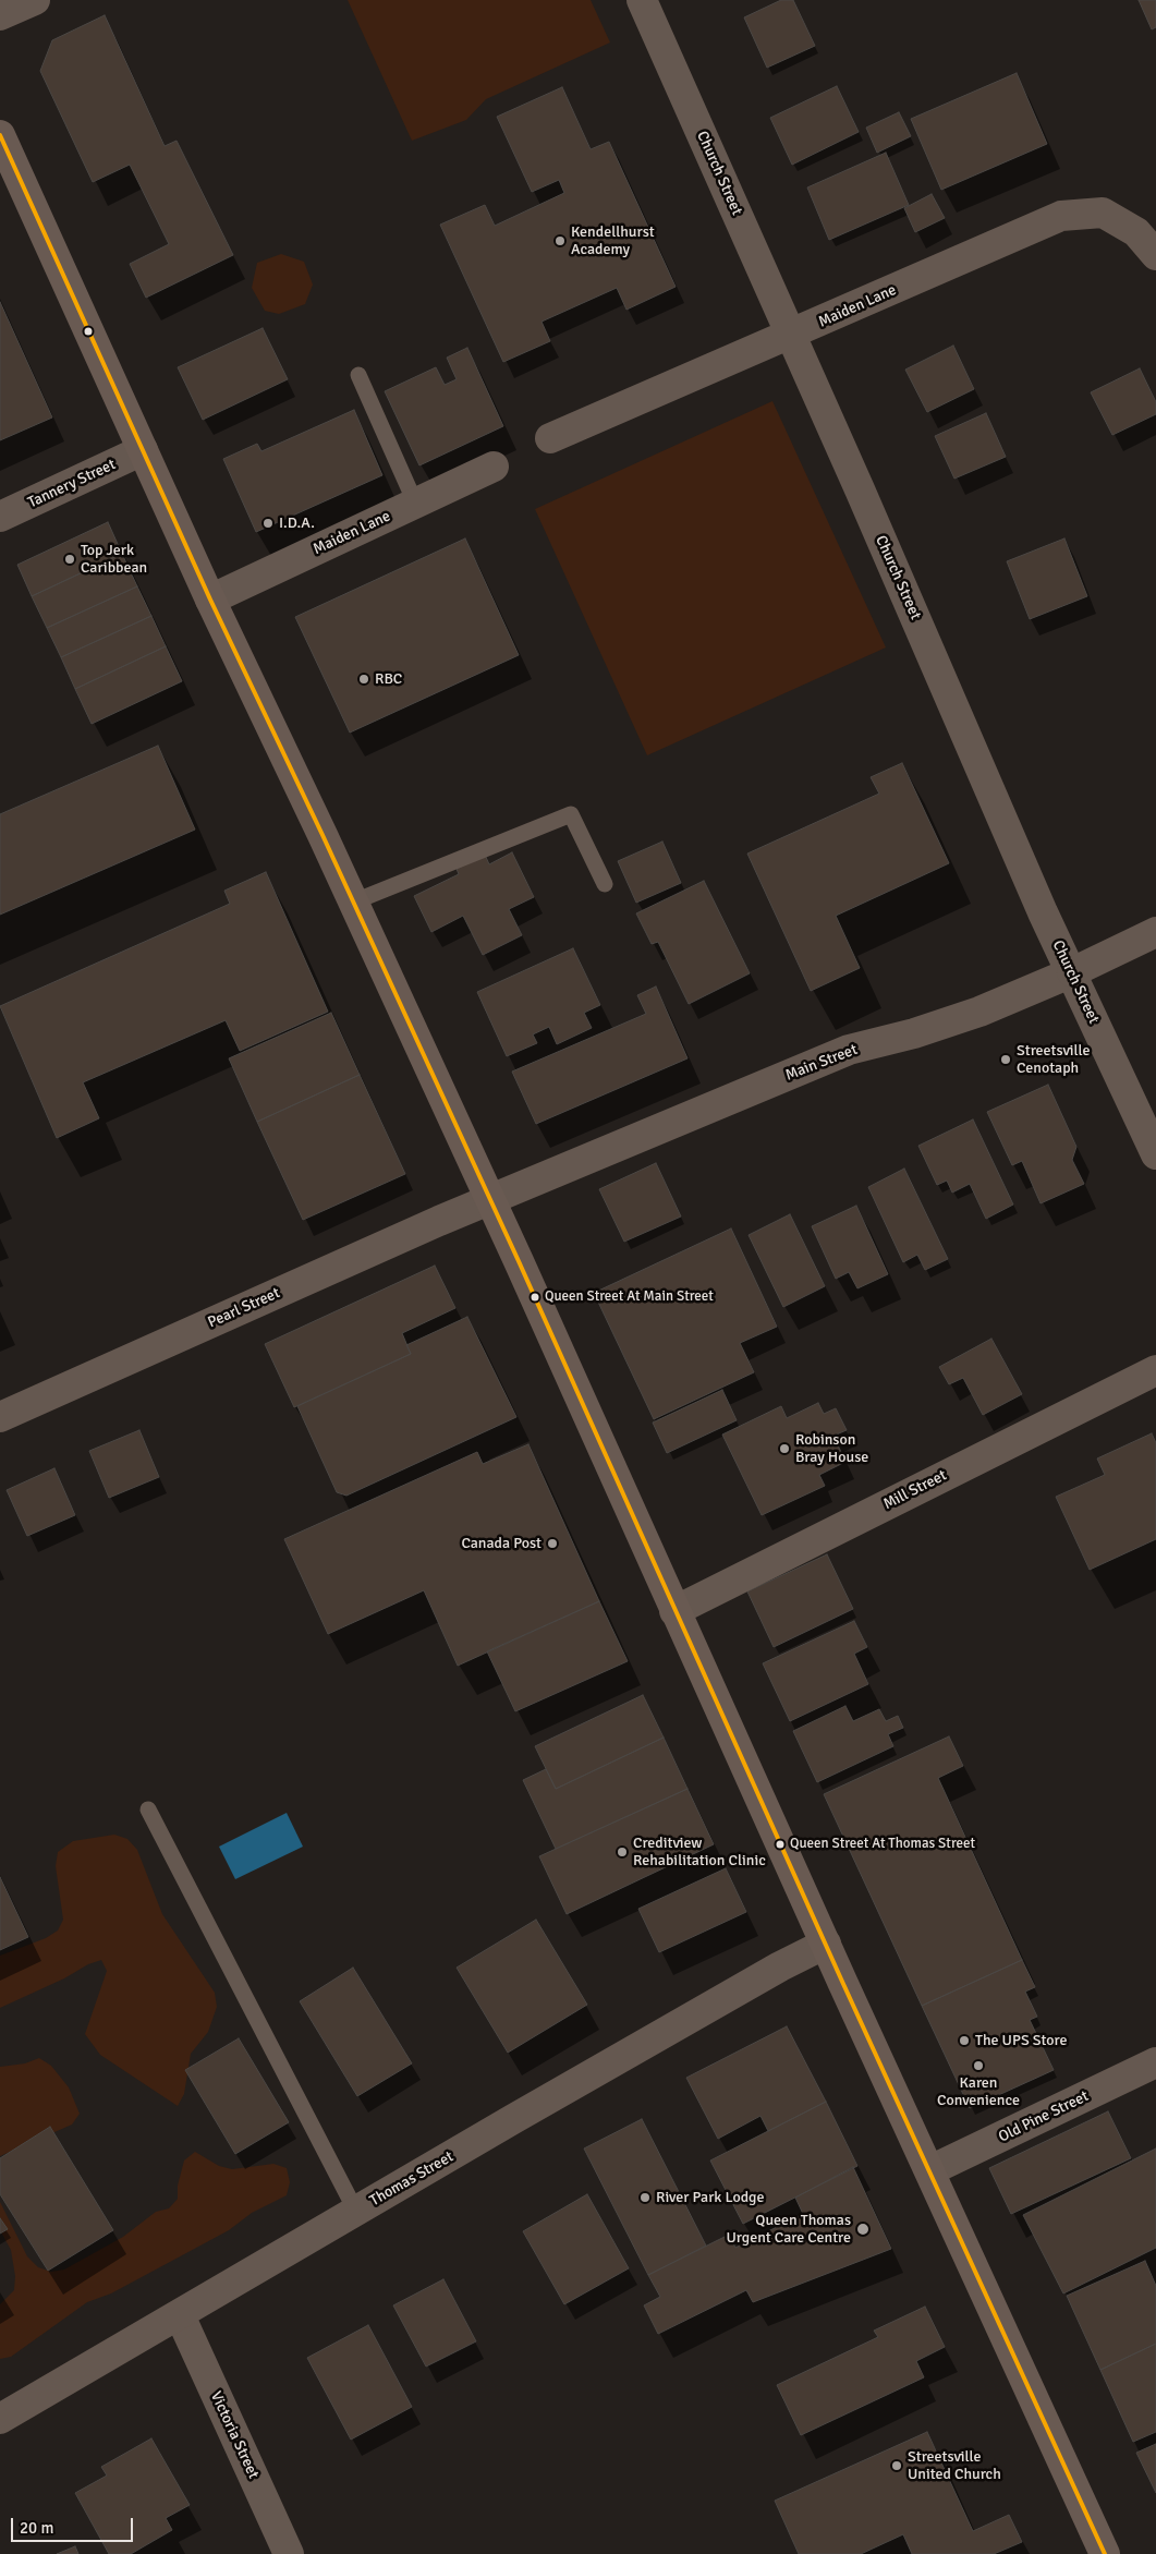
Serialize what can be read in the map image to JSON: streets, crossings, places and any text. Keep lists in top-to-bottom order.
{
  "streets": {
    "street": [
      "Church Street",
      "Maiden Lane",
      "Tannery Street",
      "Main Street",
      "Pearl Street",
      "Mill Street",
      "Old Pine Street",
      "Thomas Street",
      "Victoria Street"
    ]
  },
  "crossings": [
    ["Church Street", "Maiden Lane"],
    ["Church Street", "Main Street"],
    ["Main Street", "Pearl Street"],
    ["Thomas Street", "Victoria Street"]
  ],
  "places": [
    "Kendellhurst Academy",
    "I.D.A.",
    "Top Jerk Caribbean",
    "RBC",
    "Streetsville Cenotaph",
    "Queen Street At Main Street",
    "Robinson Bray House",
    "Canada Post",
    "Queen Street At Thomas Street",
    "Creditview Rehabilitation Clinic",
    "The UPS Store",
    "Karen Convenience",
    "River Park Lodge",
    "Queen Thomas Urgent Care Centre",
    "Streetsville United Church"
  ],
  "scale_bar": "20 m"
}
